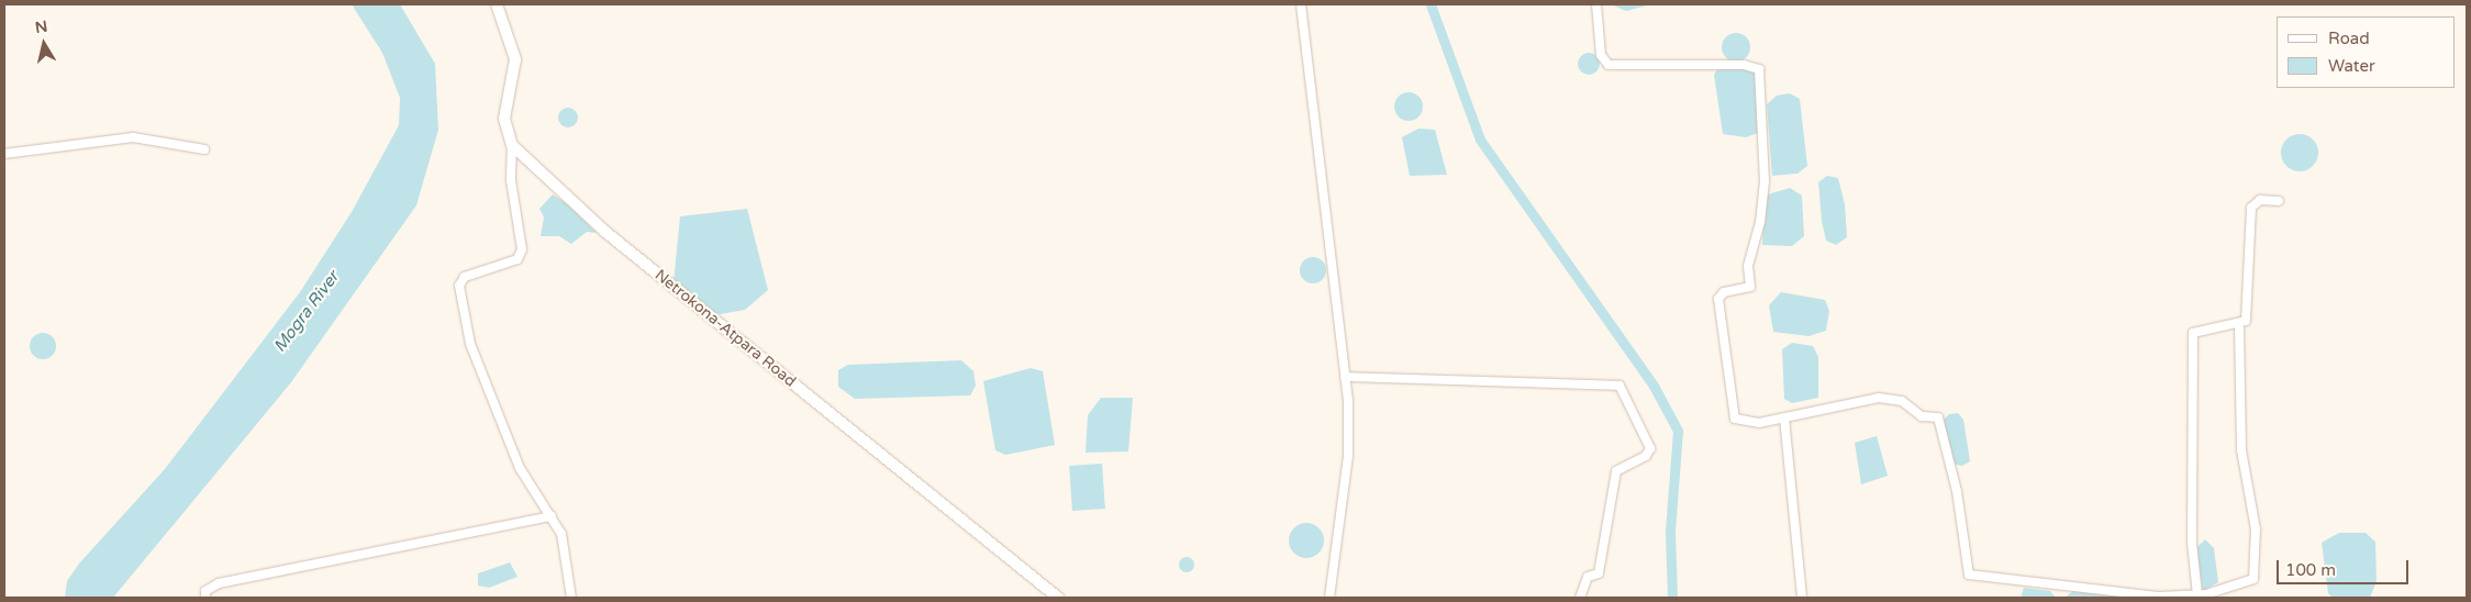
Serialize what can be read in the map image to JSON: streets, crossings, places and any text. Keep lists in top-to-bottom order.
{
  "streets": {
    "street": ["Netrokona-Atpara Road"]
  },
  "water": ["Mogra River"],
  "legend": ["Road", "Water"],
  "scale_bar": "100 m",
  "north": "top"
}
